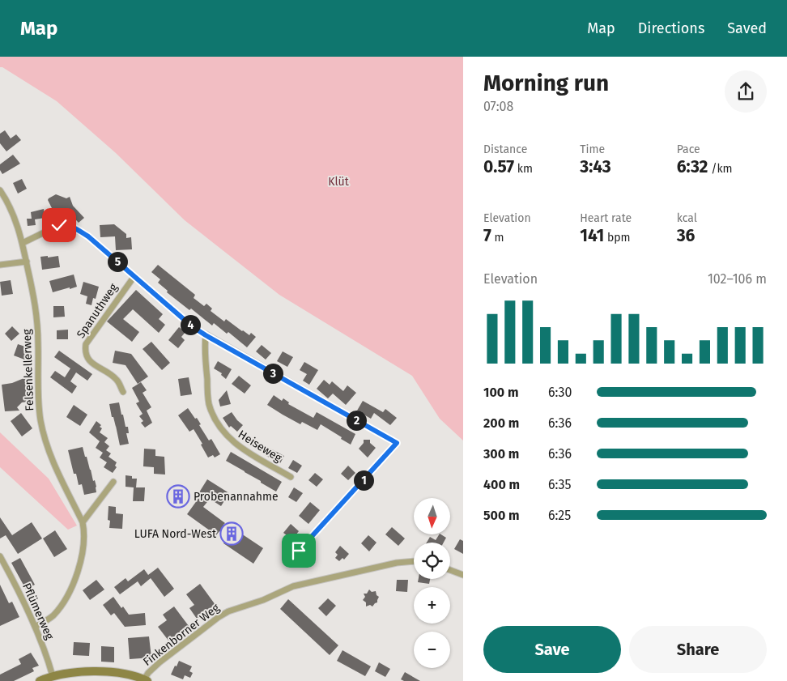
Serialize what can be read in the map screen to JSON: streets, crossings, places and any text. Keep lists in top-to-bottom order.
{
  "streets": {
    "street": [
      "Spanuthweg",
      "Felsenkellerweg",
      "Heiseweg",
      "Pflümerweg",
      "Finkenborner Weg"
    ]
  },
  "crossings": [
    ["Felsenkellerweg", "Pflümerweg"]
  ],
  "parks": ["Klüt"],
  "places": {
    "building": ["Probenannahme", "LUFA Nord-West"]
  },
  "north": "bottom",
  "page": {
    "header": "Map",
    "nav": ["Map", "Directions", "Saved"],
    "heading": ["Morning run", "07:08"],
    "stats": [
      ["Distance", "0.57 km"],
      ["Time", "3:43"],
      ["Pace", "6:32 /km"],
      ["Elevation", "7 m"],
      ["Heart rate", "141 bpm"],
      ["kcal", "36"]
    ],
    "pins": [
      "5",
      "4",
      "3",
      "2",
      "1"
    ],
    "chart": ["Elevation", "102–106 m"],
    "list": [
      {
        "name": "100 m",
        "note": "6:30"
      },
      {
        "name": "200 m",
        "note": "6:36"
      },
      {
        "name": "300 m",
        "note": "6:36"
      },
      {
        "name": "400 m",
        "note": "6:35"
      },
      {
        "name": "500 m",
        "note": "6:25"
      }
    ],
    "map_buttons": ["+", "−"],
    "buttons": ["Save", "Share"]
  }
}
